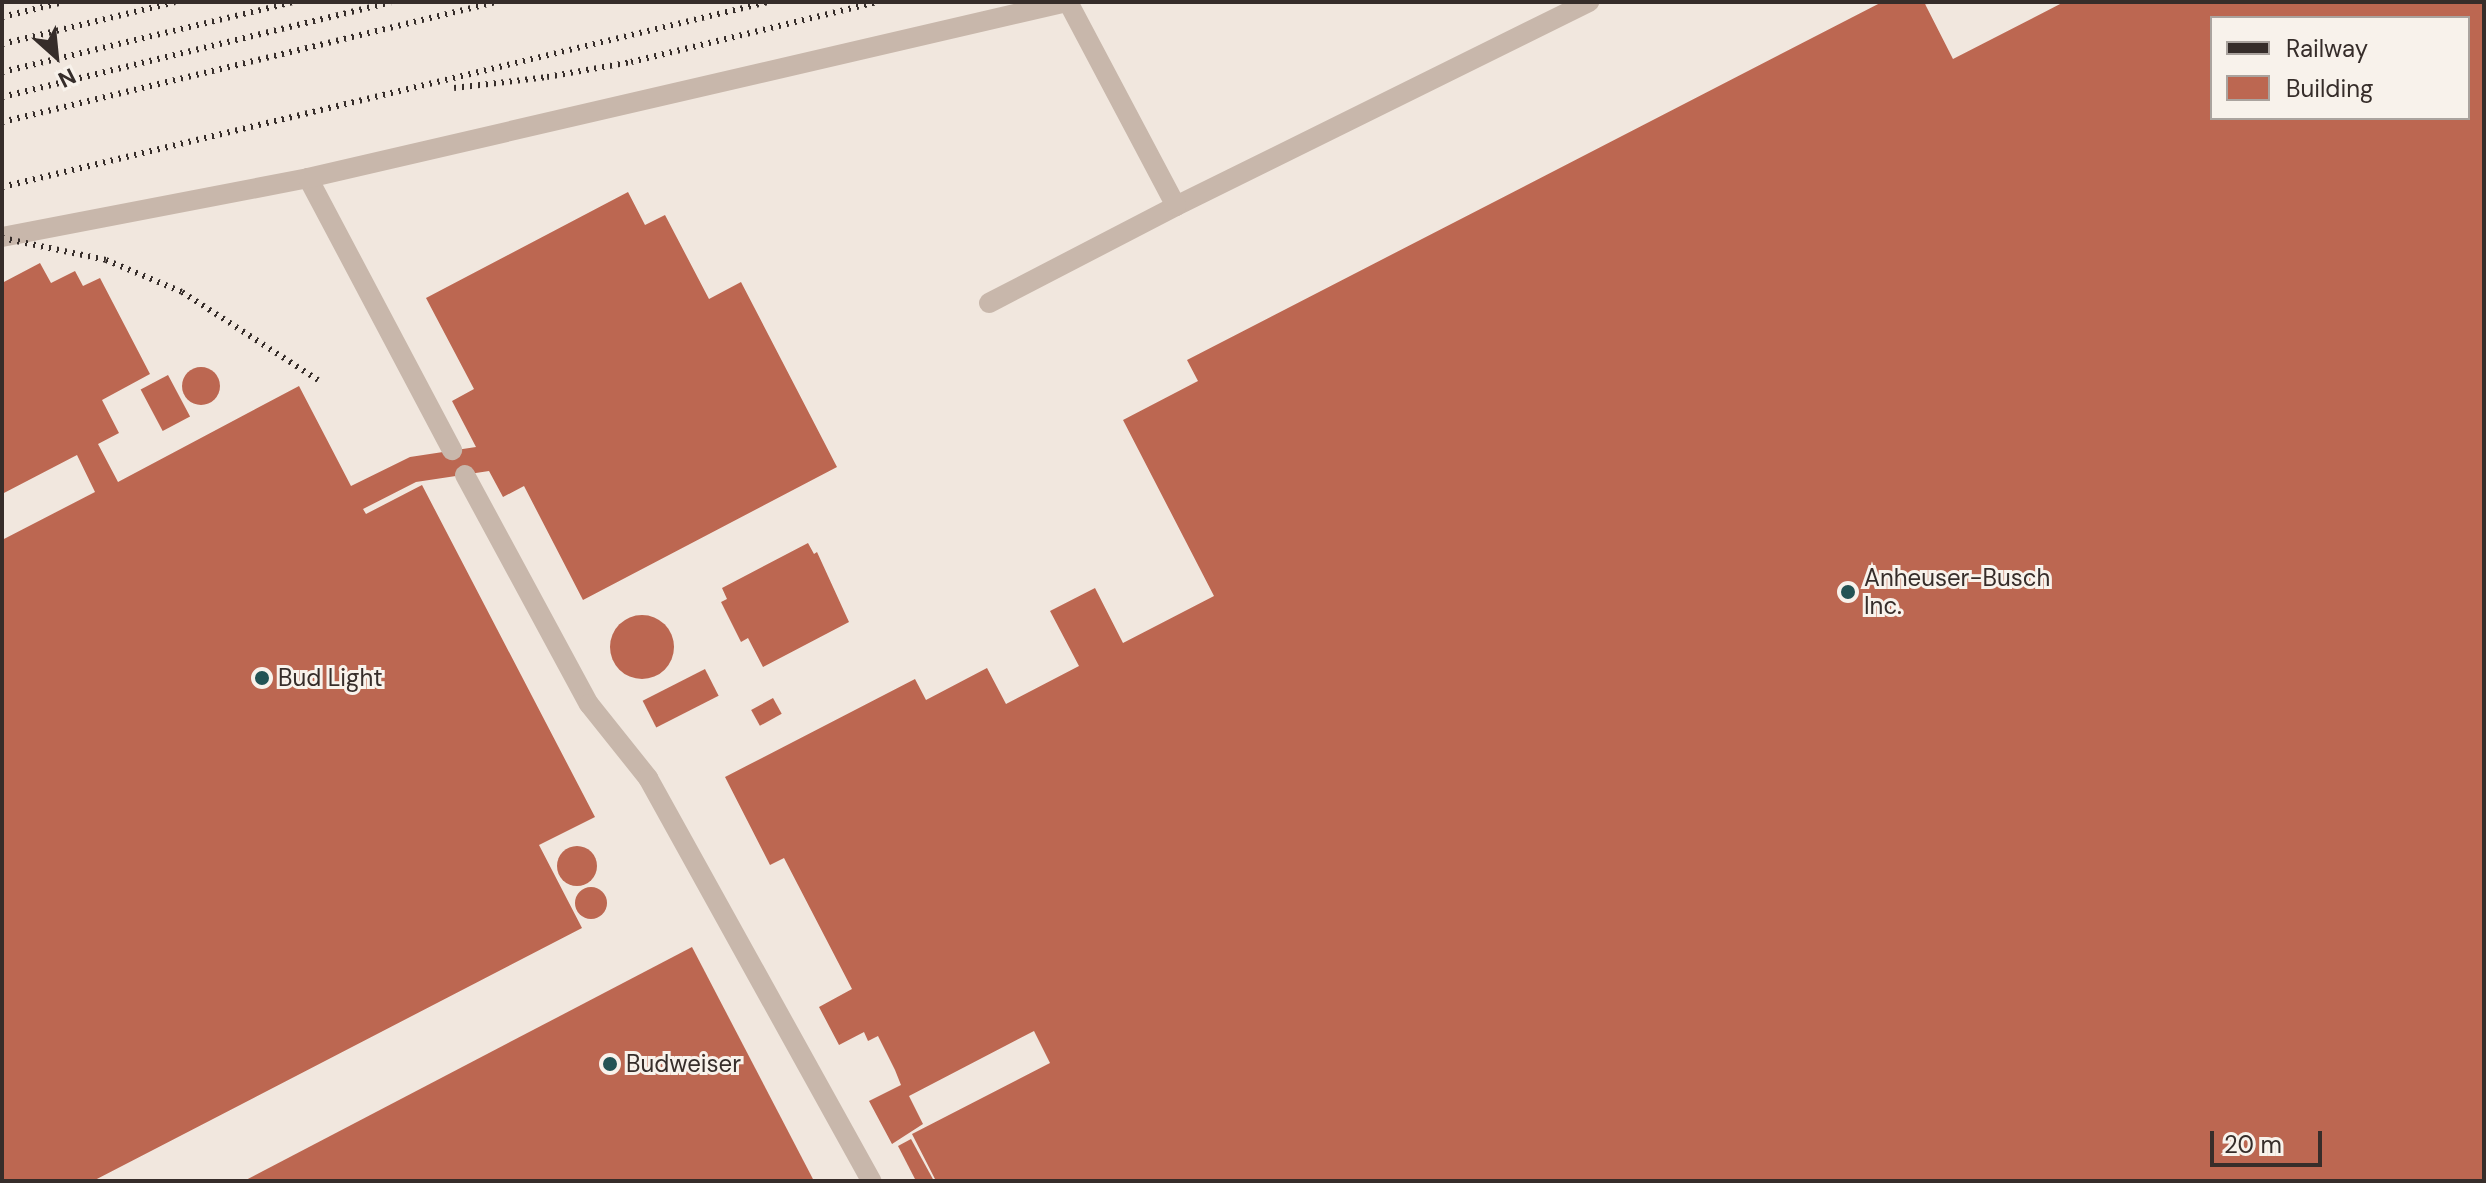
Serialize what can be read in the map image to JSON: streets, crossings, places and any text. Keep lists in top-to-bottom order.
{
  "places": ["Anheuser-Busch Inc.", "Bud Light", "Budweiser"],
  "legend": ["Railway", "Building"],
  "scale_bar": "20 m",
  "north": "bottom right"
}
